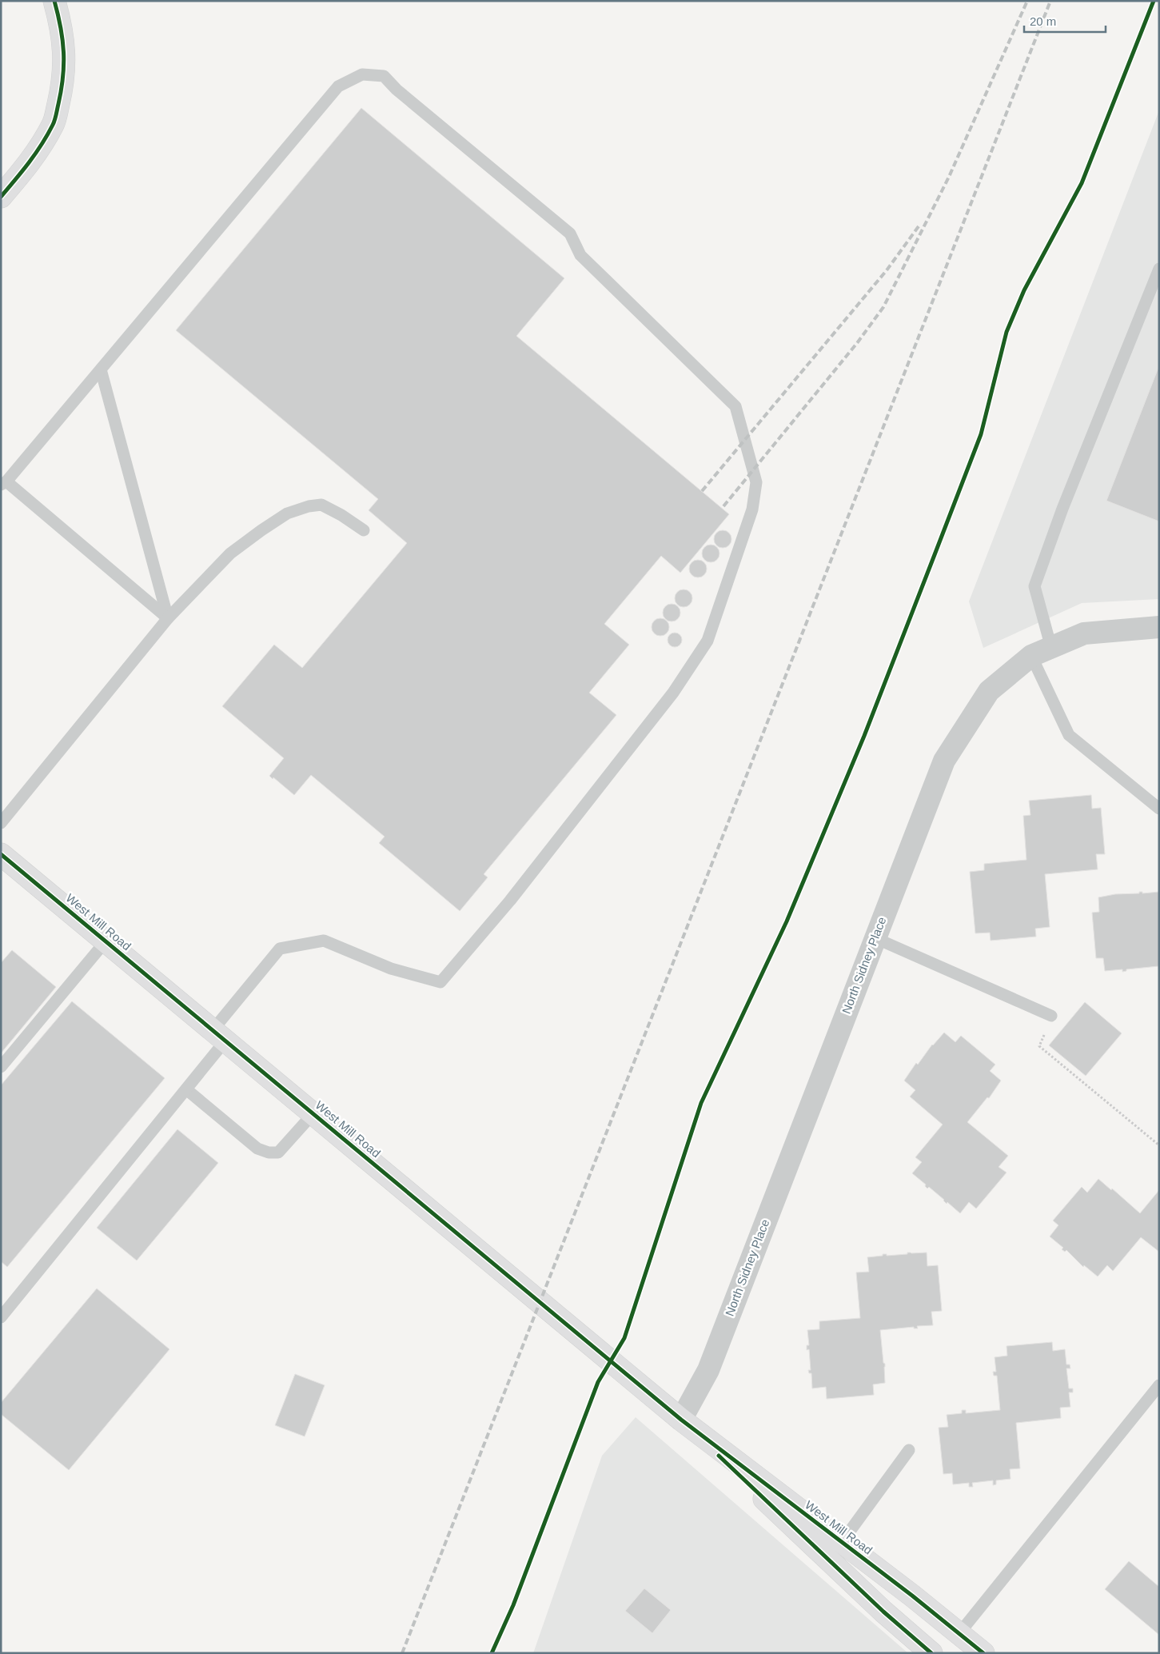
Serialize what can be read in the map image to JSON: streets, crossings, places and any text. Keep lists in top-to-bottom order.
{
  "streets": {
    "main road": ["West Mill Road"],
    "street": ["North Sidney Place"]
  },
  "crossings": [
    ["West Mill Road", "North Sidney Place"]
  ],
  "scale_bar": "20 m"
}
